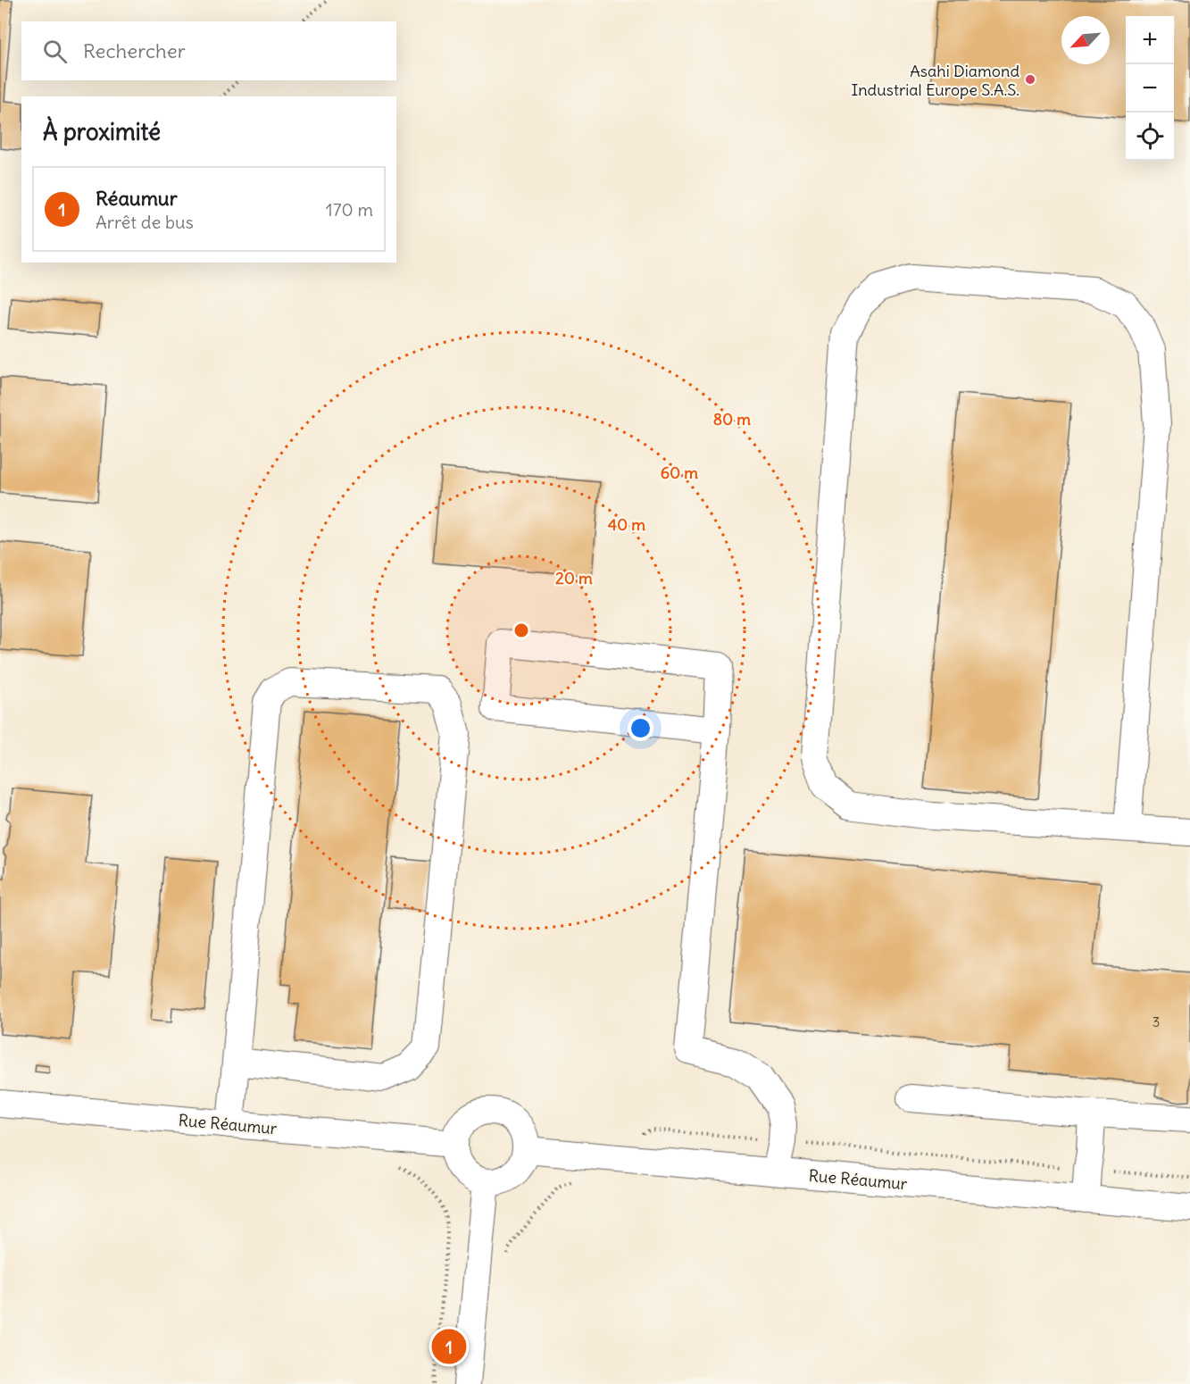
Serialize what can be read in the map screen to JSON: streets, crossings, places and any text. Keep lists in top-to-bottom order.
{
  "streets": {
    "street": ["Rue Réaumur"]
  },
  "places": ["Asahi Diamond Industrial Europe S.A.S."],
  "house_numbers": ["3"],
  "north": "bottom left",
  "page": {
    "map_buttons": ["+", "−"],
    "search": "Rechercher",
    "heading": "À proximité",
    "list": [
      {
        "mark": "1",
        "name": "Réaumur",
        "note": "Arrêt de bus",
        "value": "170 m"
      }
    ],
    "pins": "1"
  },
  "rings": [
    "80 m",
    "60 m",
    "40 m",
    "20 m"
  ]
}
